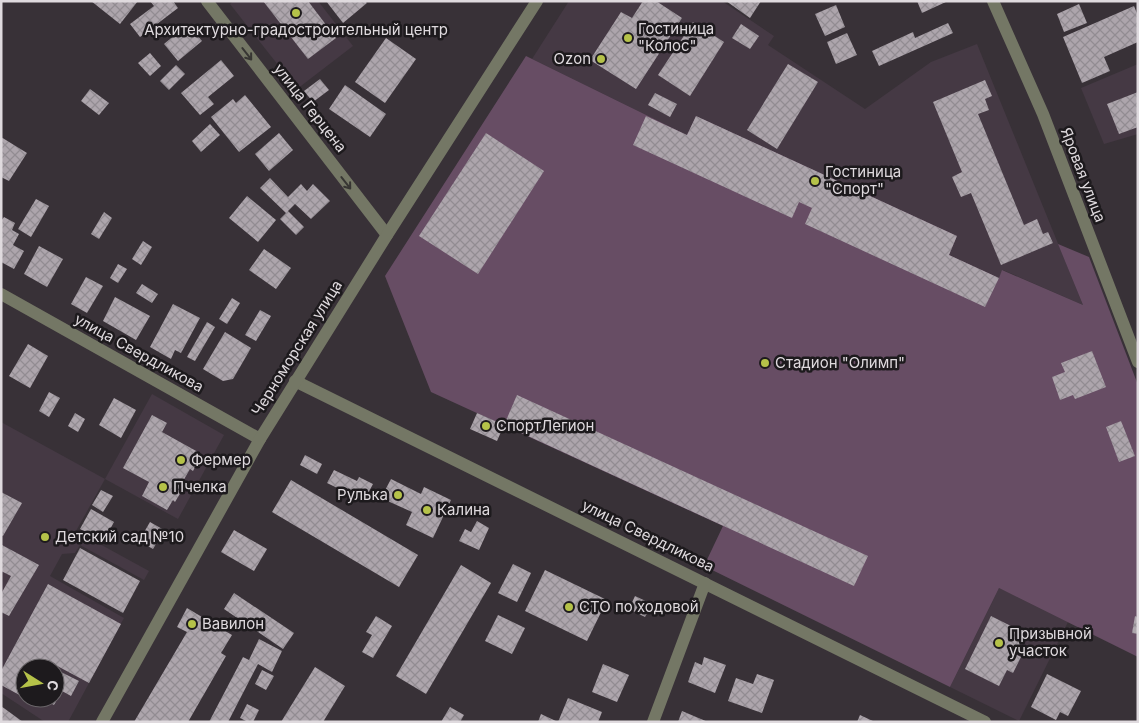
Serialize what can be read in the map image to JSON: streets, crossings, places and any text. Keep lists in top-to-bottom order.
{
  "streets": {
    "street": [
      "улица Герцена",
      "Яровая улица",
      "Черноморская улица",
      "улица Свердликова"
    ]
  },
  "crossings": [
    ["улица Герцена", "Черноморская улица"],
    ["Черноморская улица", "улица Свердликова"]
  ],
  "one_way": ["улица Герцена"],
  "places": [
    "Архитектурно-градостроительный центр",
    "Гостиница \"Колос\"",
    "Ozon",
    "Гостиница \"Спорт\"",
    "Стадион \"Олимп\"",
    "СпортЛегион",
    "Фермер",
    "Пчелка",
    "Рулька",
    "Калина",
    "Детский сад №10",
    "СТО по ходовой",
    "Вавилон",
    "Призывной участок"
  ],
  "north": "right"
}
